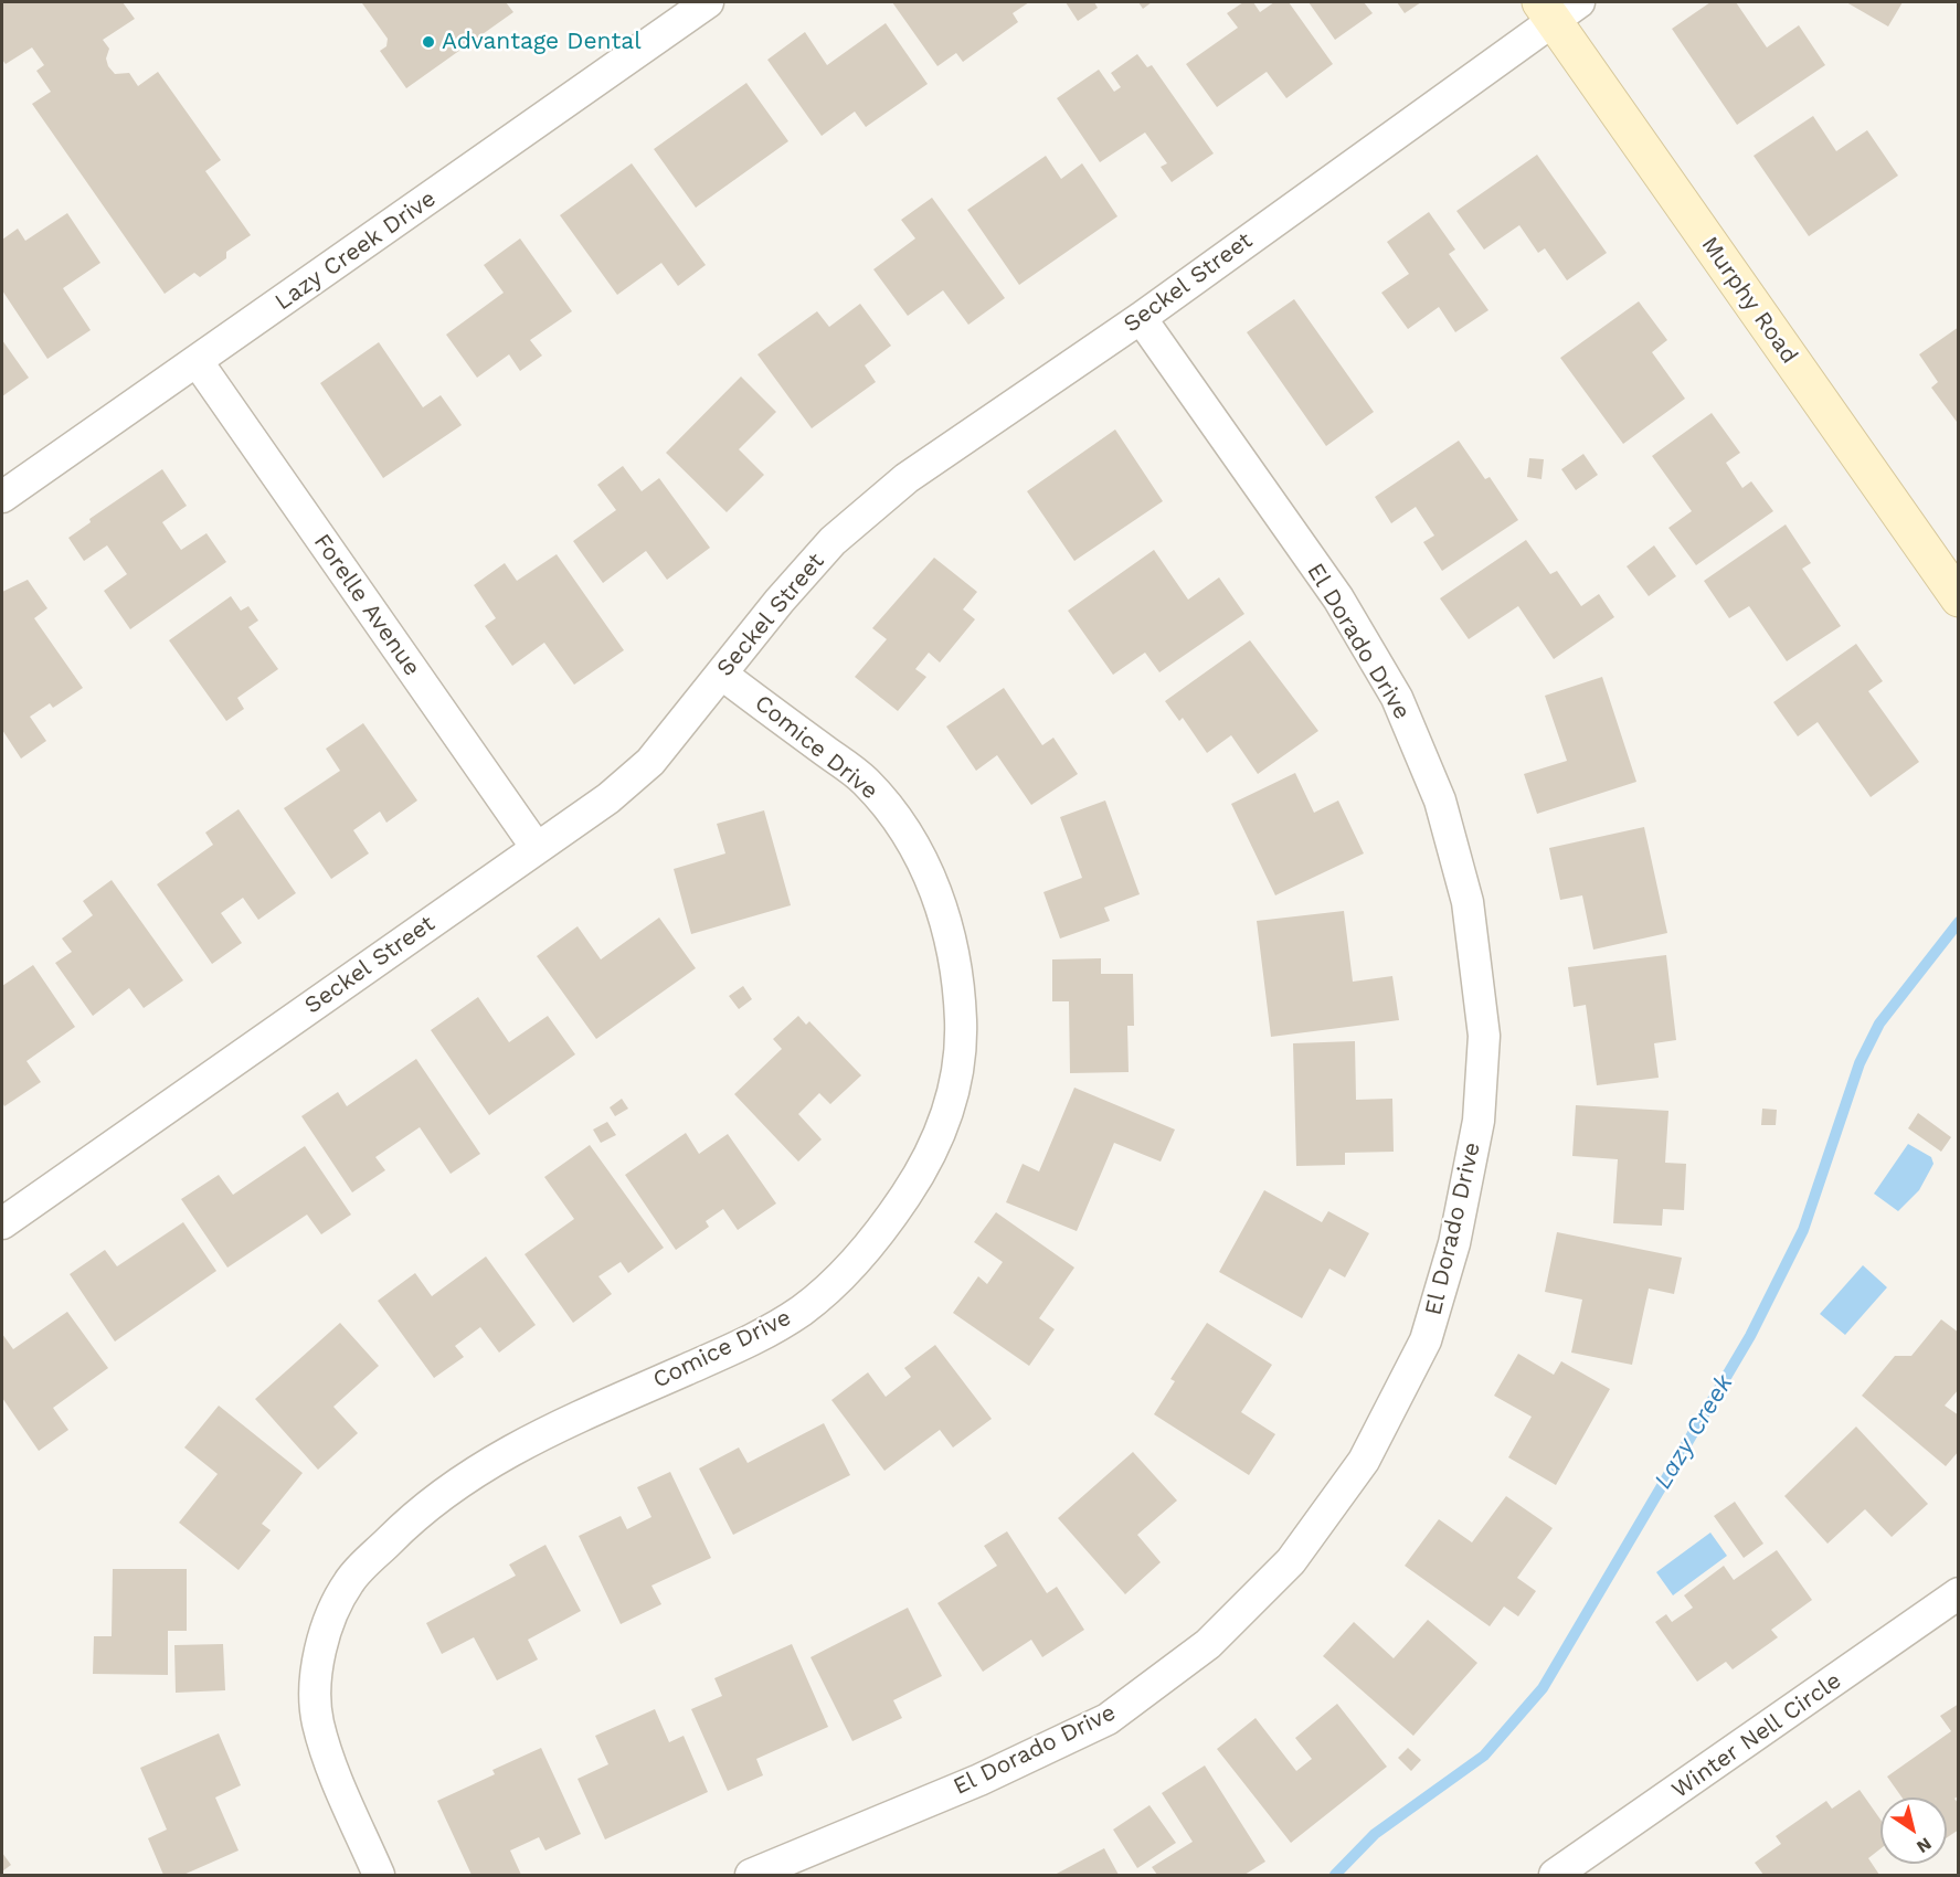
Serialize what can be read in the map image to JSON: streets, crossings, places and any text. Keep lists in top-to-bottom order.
{
  "streets": {
    "street": [
      "Lazy Creek Drive",
      "Seckel Street",
      "Murphy Road",
      "Forelle Avenue",
      "El Dorado Drive",
      "Comice Drive",
      "Winter Nell Circle"
    ]
  },
  "crossings": [
    ["Lazy Creek Drive", "Forelle Avenue"],
    ["Seckel Street", "Murphy Road"],
    ["Seckel Street", "Forelle Avenue"],
    ["Seckel Street", "El Dorado Drive"],
    ["Seckel Street", "Comice Drive"]
  ],
  "water": ["Lazy Creek"],
  "places": ["Advantage Dental"],
  "north": "bottom right"
}
